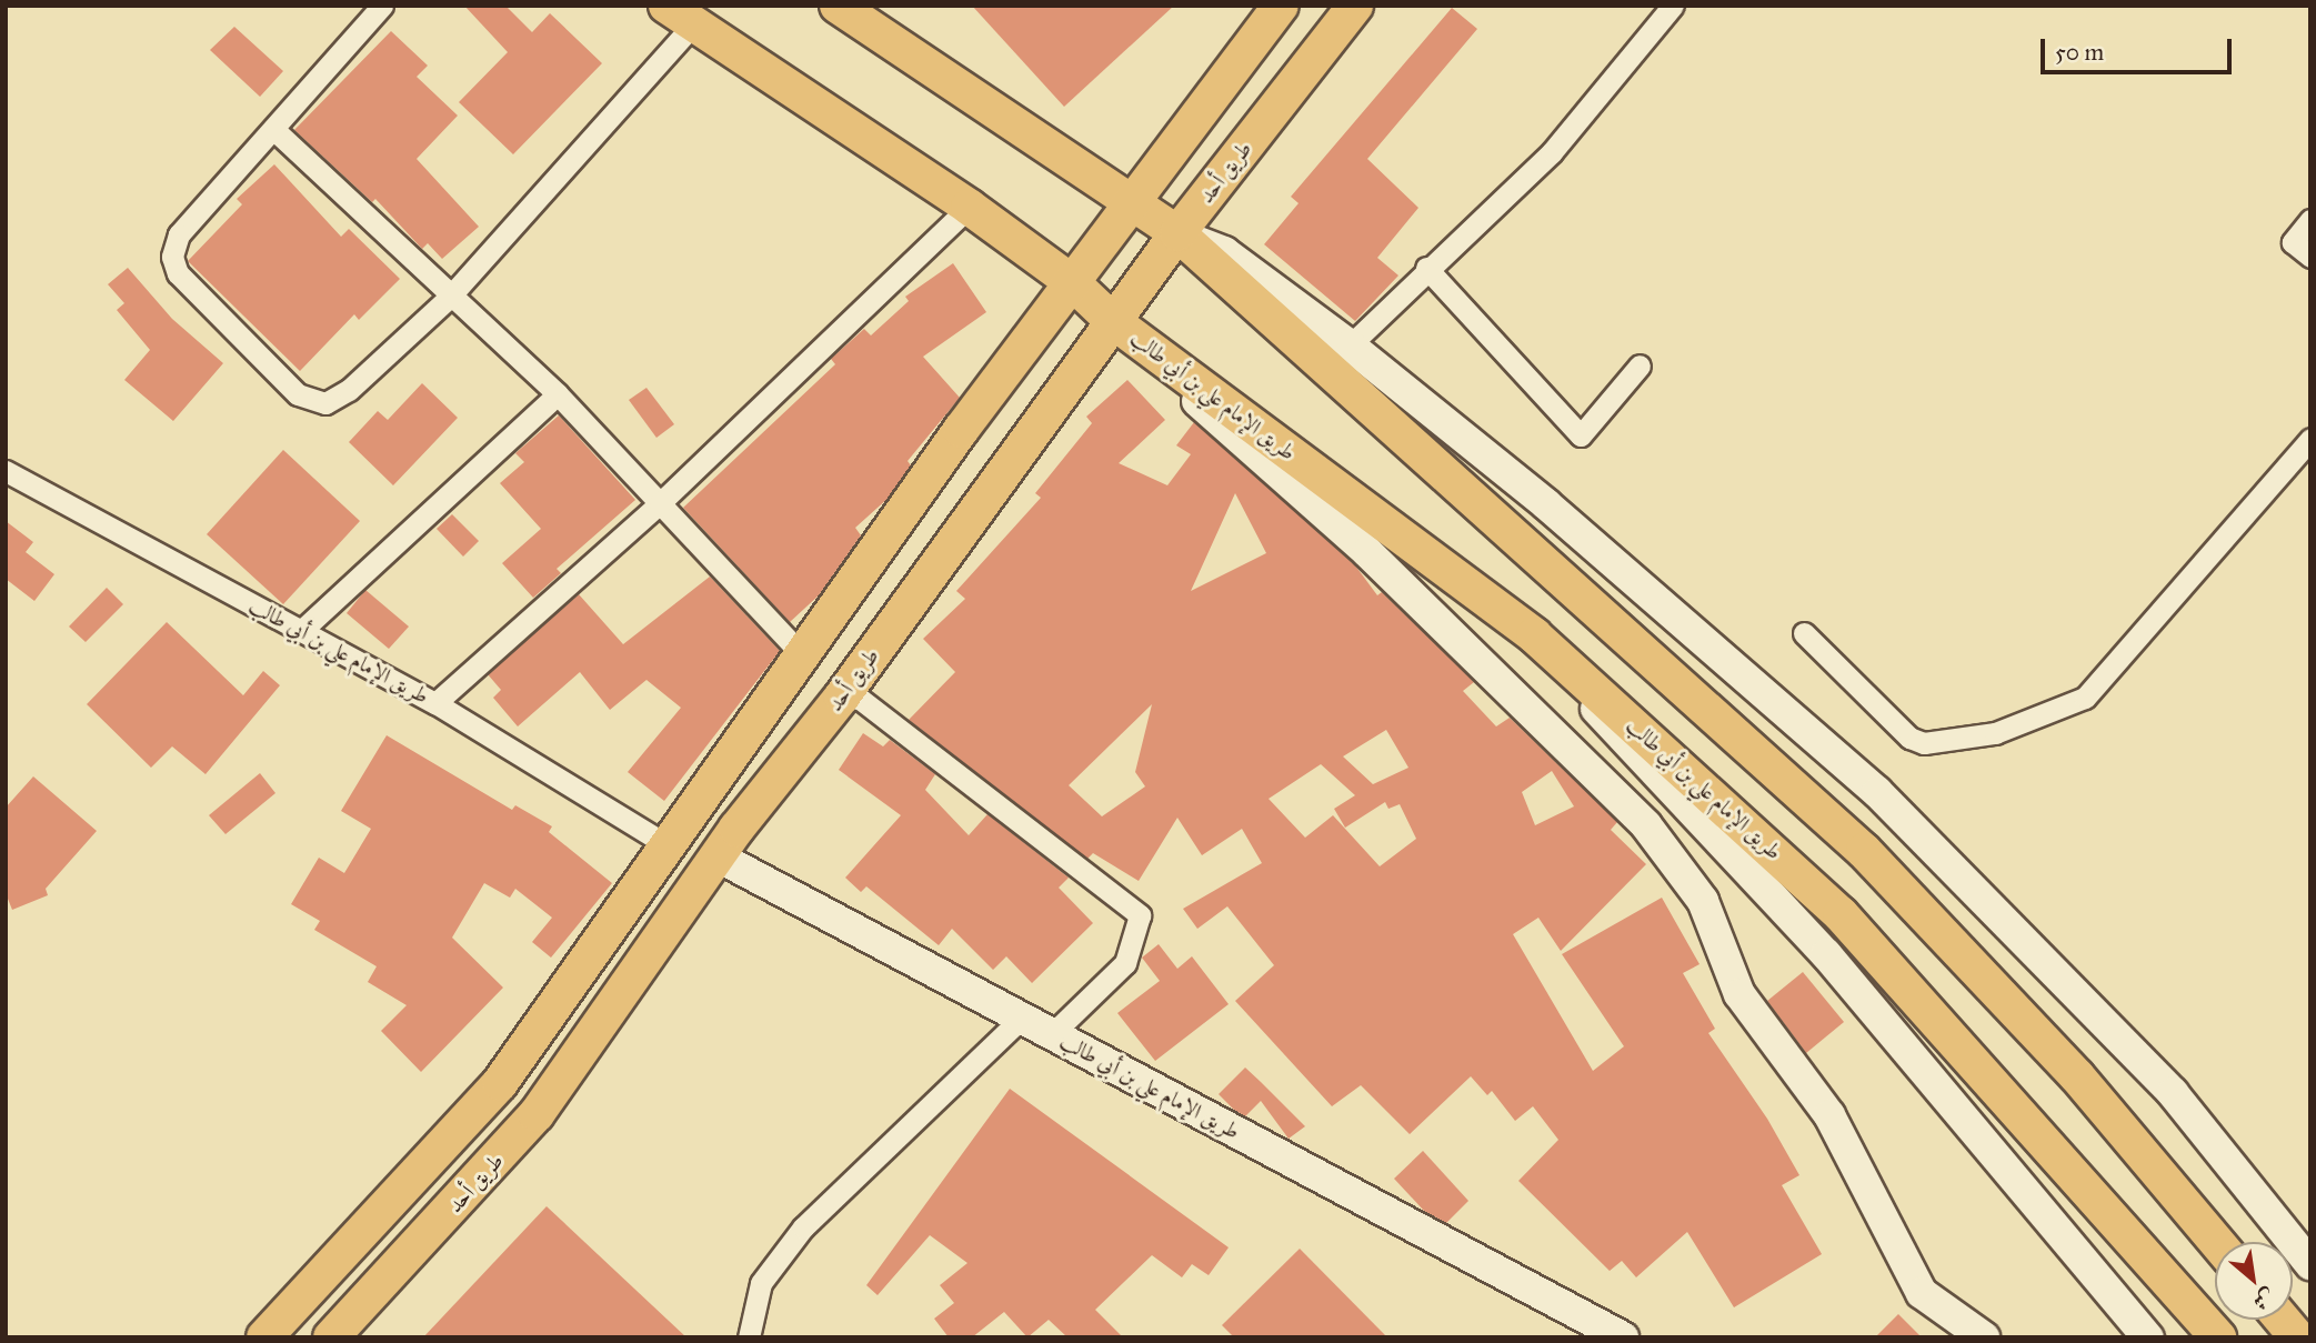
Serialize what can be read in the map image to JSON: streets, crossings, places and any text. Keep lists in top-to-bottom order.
{
  "streets": {
    "main road": ["طريق أحد", "طريق الإمام علي بن أبي طالب"]
  },
  "crossings": [
    ["طريق أحد", "طريق الإمام علي بن أبي طالب"]
  ],
  "scale_bar": "50 m",
  "north": "bottom right"
}
